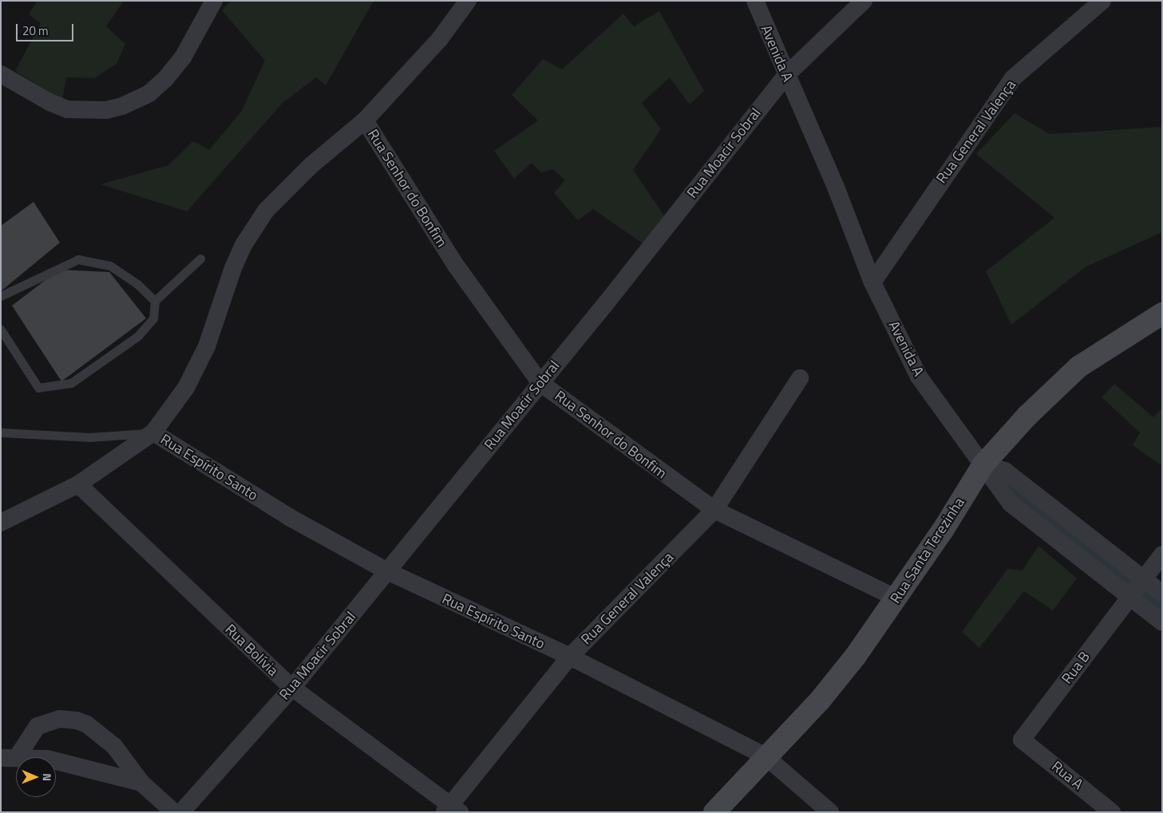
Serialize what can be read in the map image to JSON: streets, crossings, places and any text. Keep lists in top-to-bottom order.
{
  "streets": {
    "street": [
      "Avenida A",
      "Rua General Valença",
      "Rua Moacir Sobral",
      "Rua Senhor do Bonfim",
      "Rua Espírito Santo",
      "Rua Santa Terezinha",
      "Rua Bolívia",
      "Rua B",
      "Rua A"
    ]
  },
  "crossings": [
    ["Avenida A", "Rua General Valença"],
    ["Avenida A", "Rua Moacir Sobral"],
    ["Avenida A", "Rua Santa Terezinha"],
    ["Avenida A", "Rua B"],
    ["Rua General Valença", "Rua Senhor do Bonfim"],
    ["Rua General Valença", "Rua Espírito Santo"],
    ["Rua General Valença", "Rua Bolívia"],
    ["Rua Moacir Sobral", "Rua Senhor do Bonfim"],
    ["Rua Moacir Sobral", "Rua Espírito Santo"],
    ["Rua Moacir Sobral", "Rua Bolívia"],
    ["Rua Senhor do Bonfim", "Rua Santa Terezinha"],
    ["Rua Espírito Santo", "Rua Santa Terezinha"],
    ["Rua B", "Rua A"]
  ],
  "scale_bar": "20 m",
  "north": "right"
}
